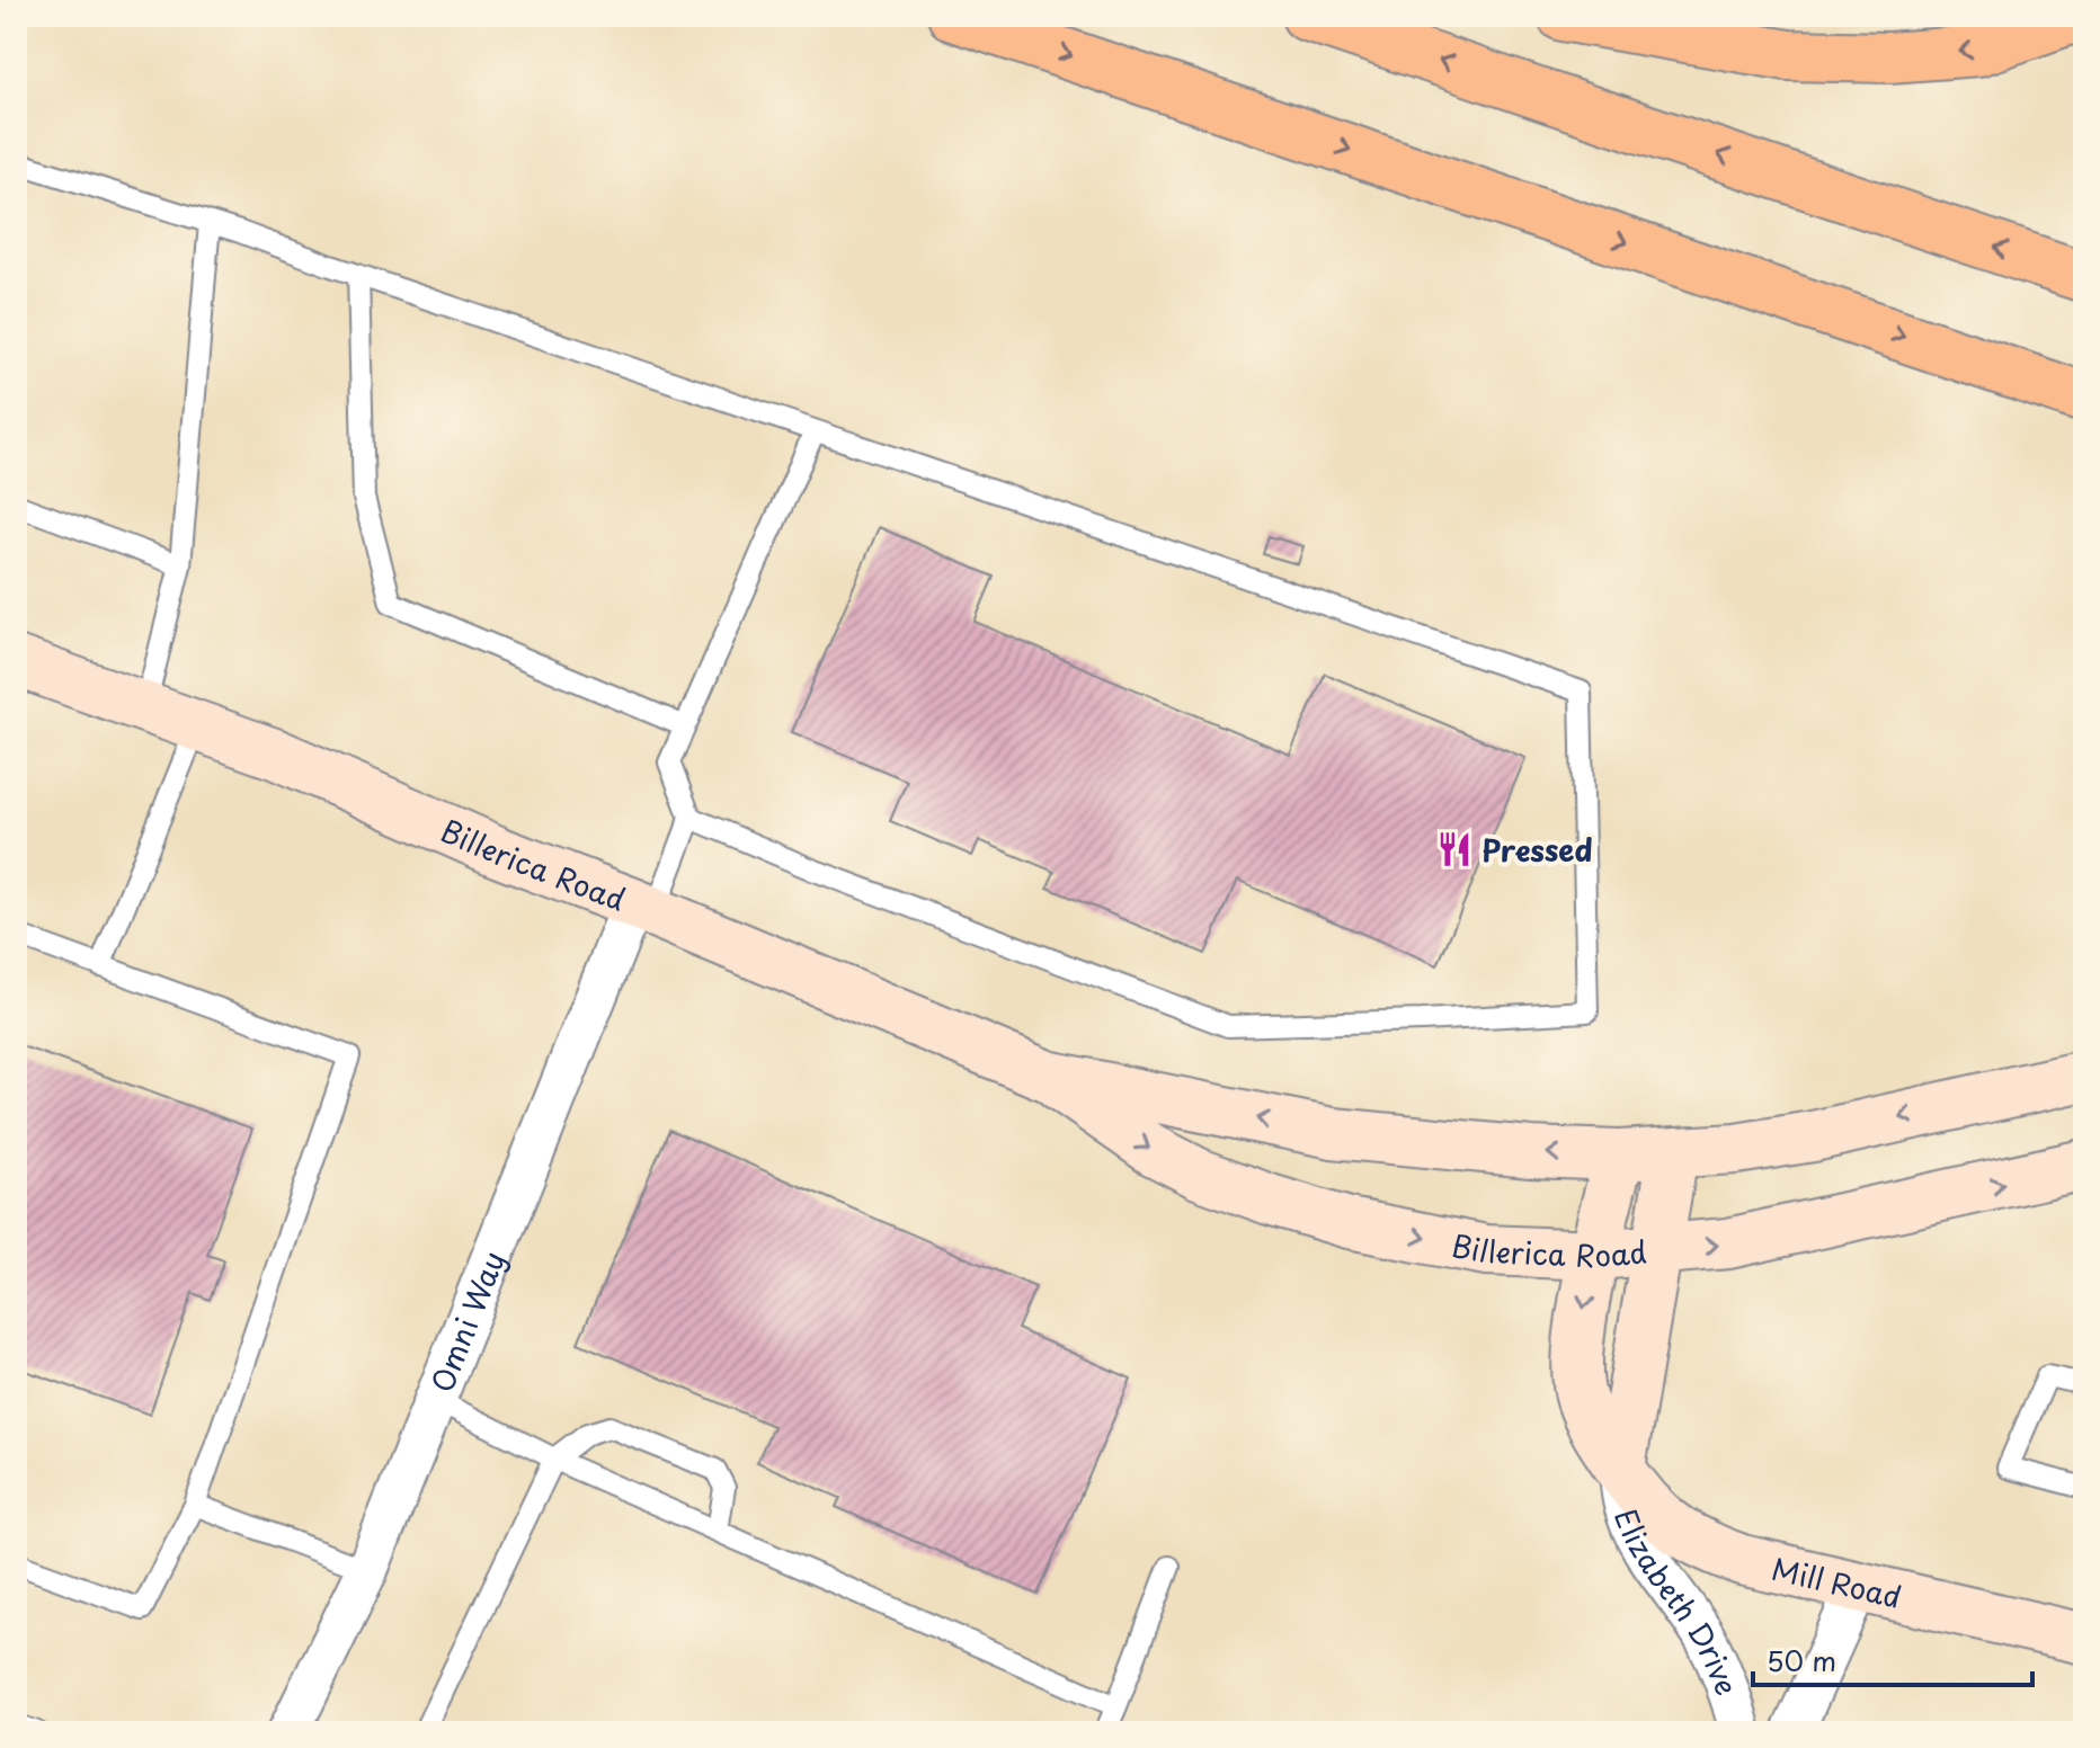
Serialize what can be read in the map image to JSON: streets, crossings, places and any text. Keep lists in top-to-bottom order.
{
  "streets": {
    "main road": ["Billerica Road", "Mill Road"],
    "street": ["Omni Way", "Elizabeth Drive"]
  },
  "crossings": [
    ["Billerica Road", "Omni Way"],
    ["Billerica Road", "Mill Road"],
    ["Mill Road", "Elizabeth Drive"]
  ],
  "places": {
    "restaurant": ["Pressed"]
  },
  "scale_bar": "50 m"
}
